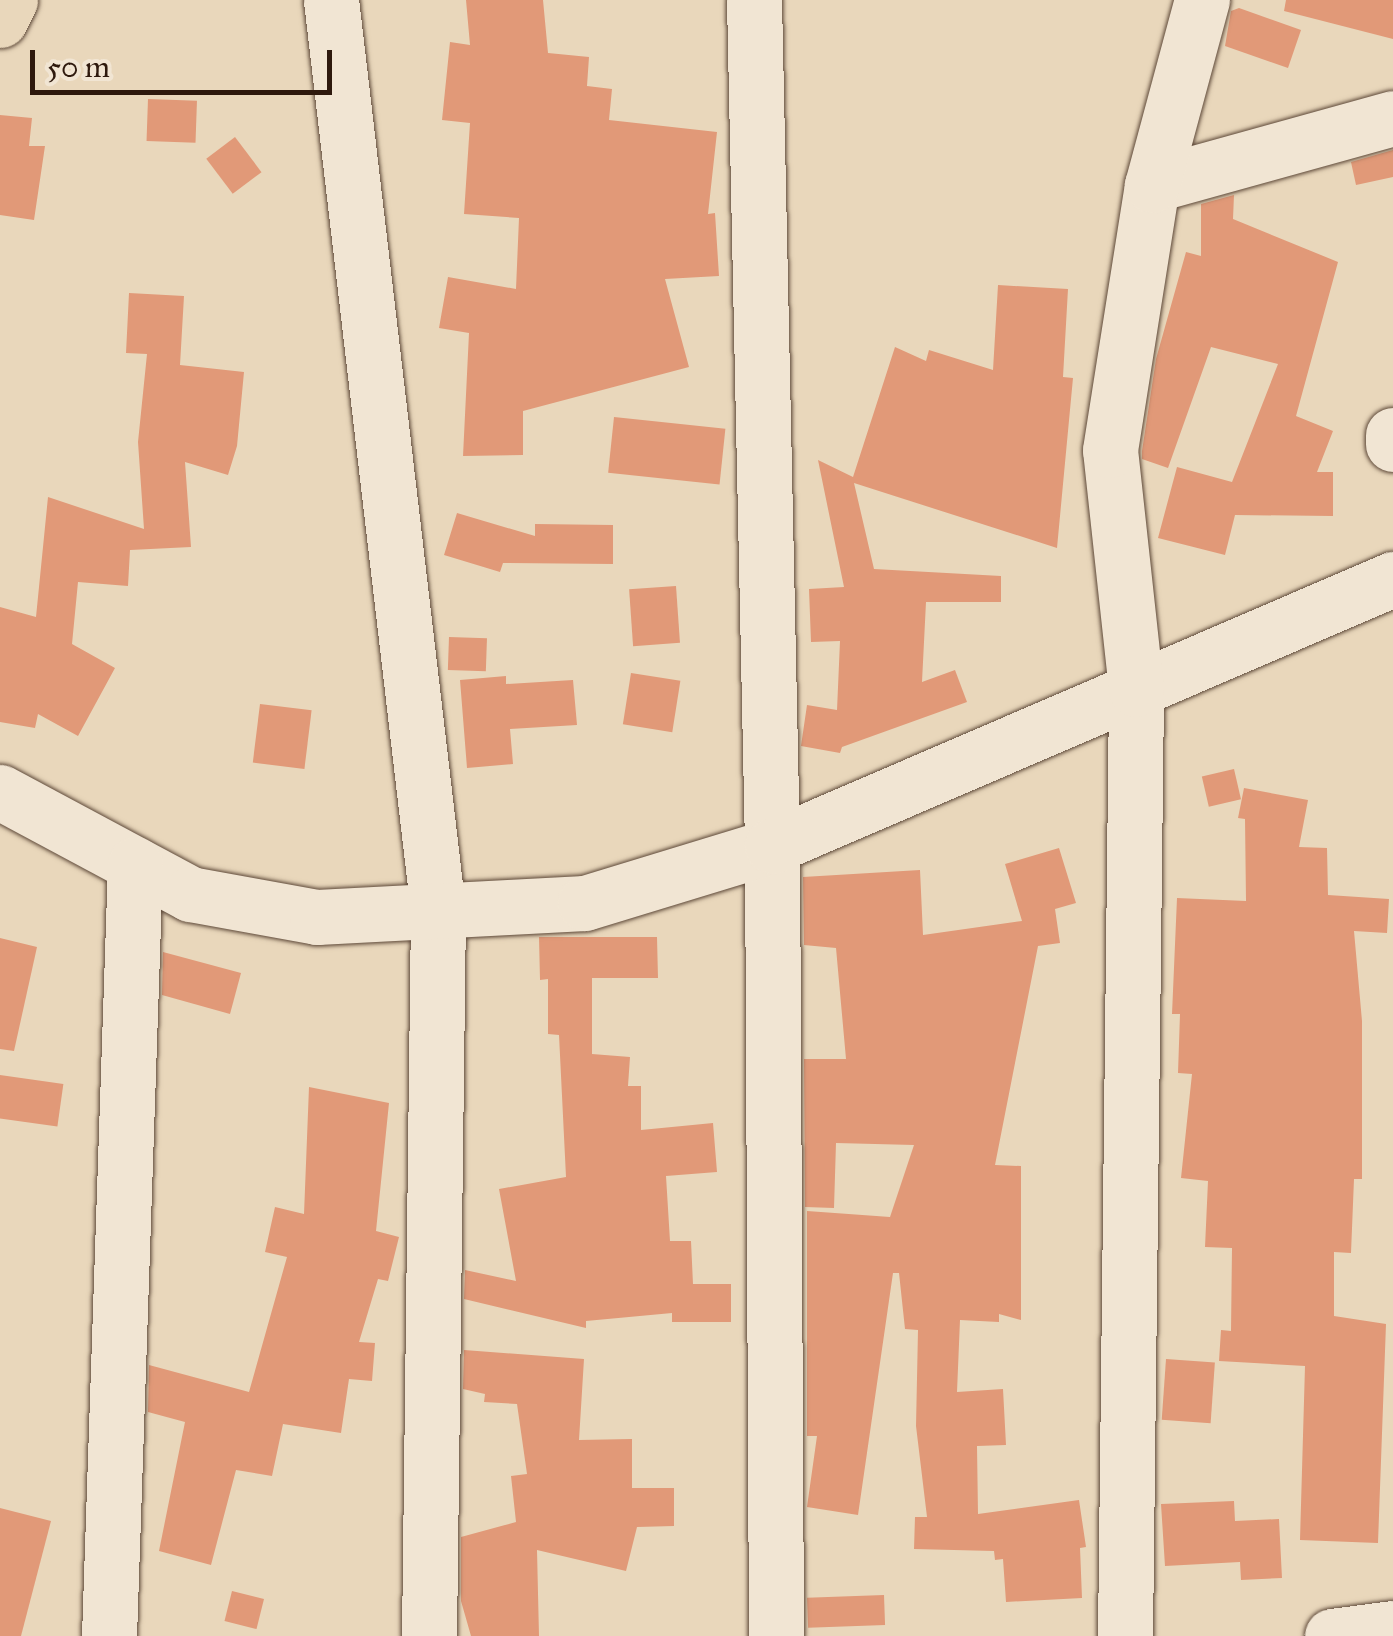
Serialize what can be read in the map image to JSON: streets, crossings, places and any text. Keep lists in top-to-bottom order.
{
  "scale_bar": "50 m"
}
